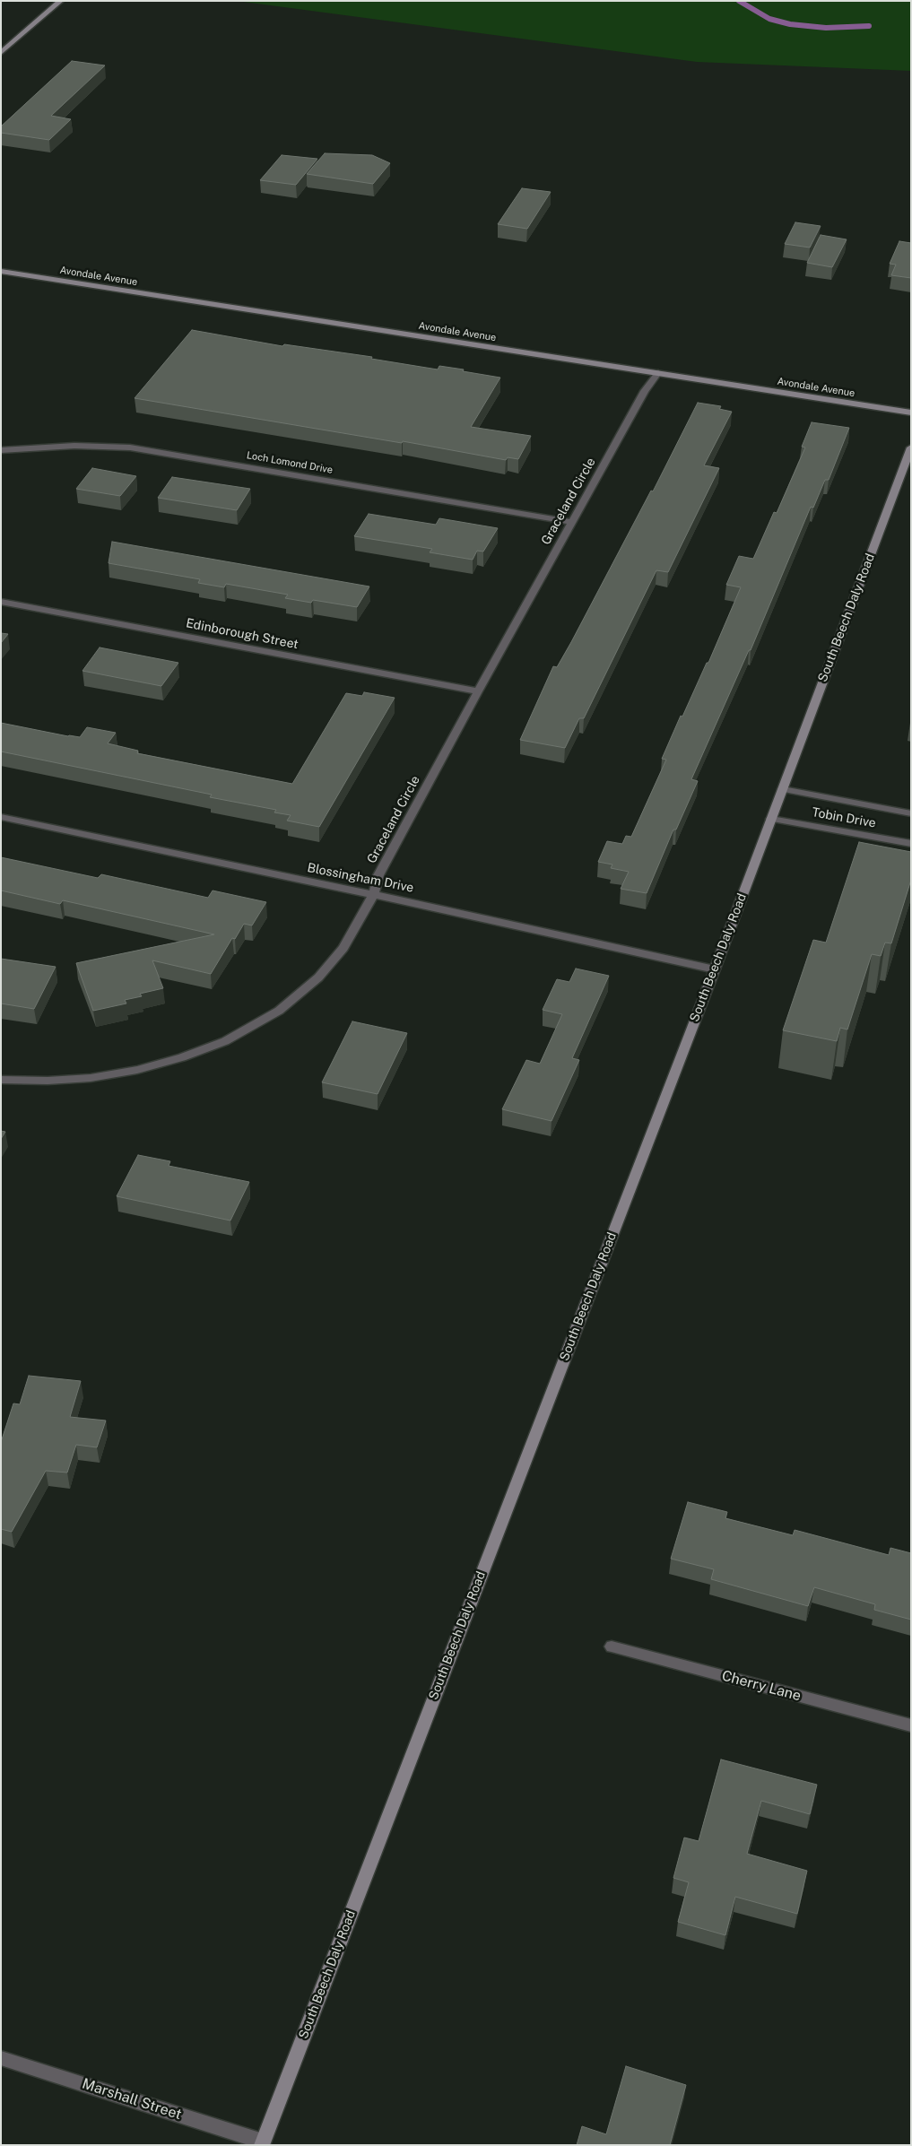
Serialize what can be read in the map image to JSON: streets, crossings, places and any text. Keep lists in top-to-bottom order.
{
  "streets": {
    "street": [
      "Avondale Avenue",
      "Loch Lomond Drive",
      "Graceland Circle",
      "South Beech Daly Road",
      "Edinborough Street",
      "Tobin Drive",
      "Blossingham Drive",
      "Cherry Lane",
      "Marshall Street"
    ]
  },
  "crossings": [
    ["Avondale Avenue", "Graceland Circle"],
    ["Loch Lomond Drive", "Graceland Circle"],
    ["Graceland Circle", "Edinborough Street"],
    ["Graceland Circle", "Blossingham Drive"],
    ["South Beech Daly Road", "Tobin Drive"],
    ["South Beech Daly Road", "Blossingham Drive"],
    ["South Beech Daly Road", "Marshall Street"]
  ]
}
